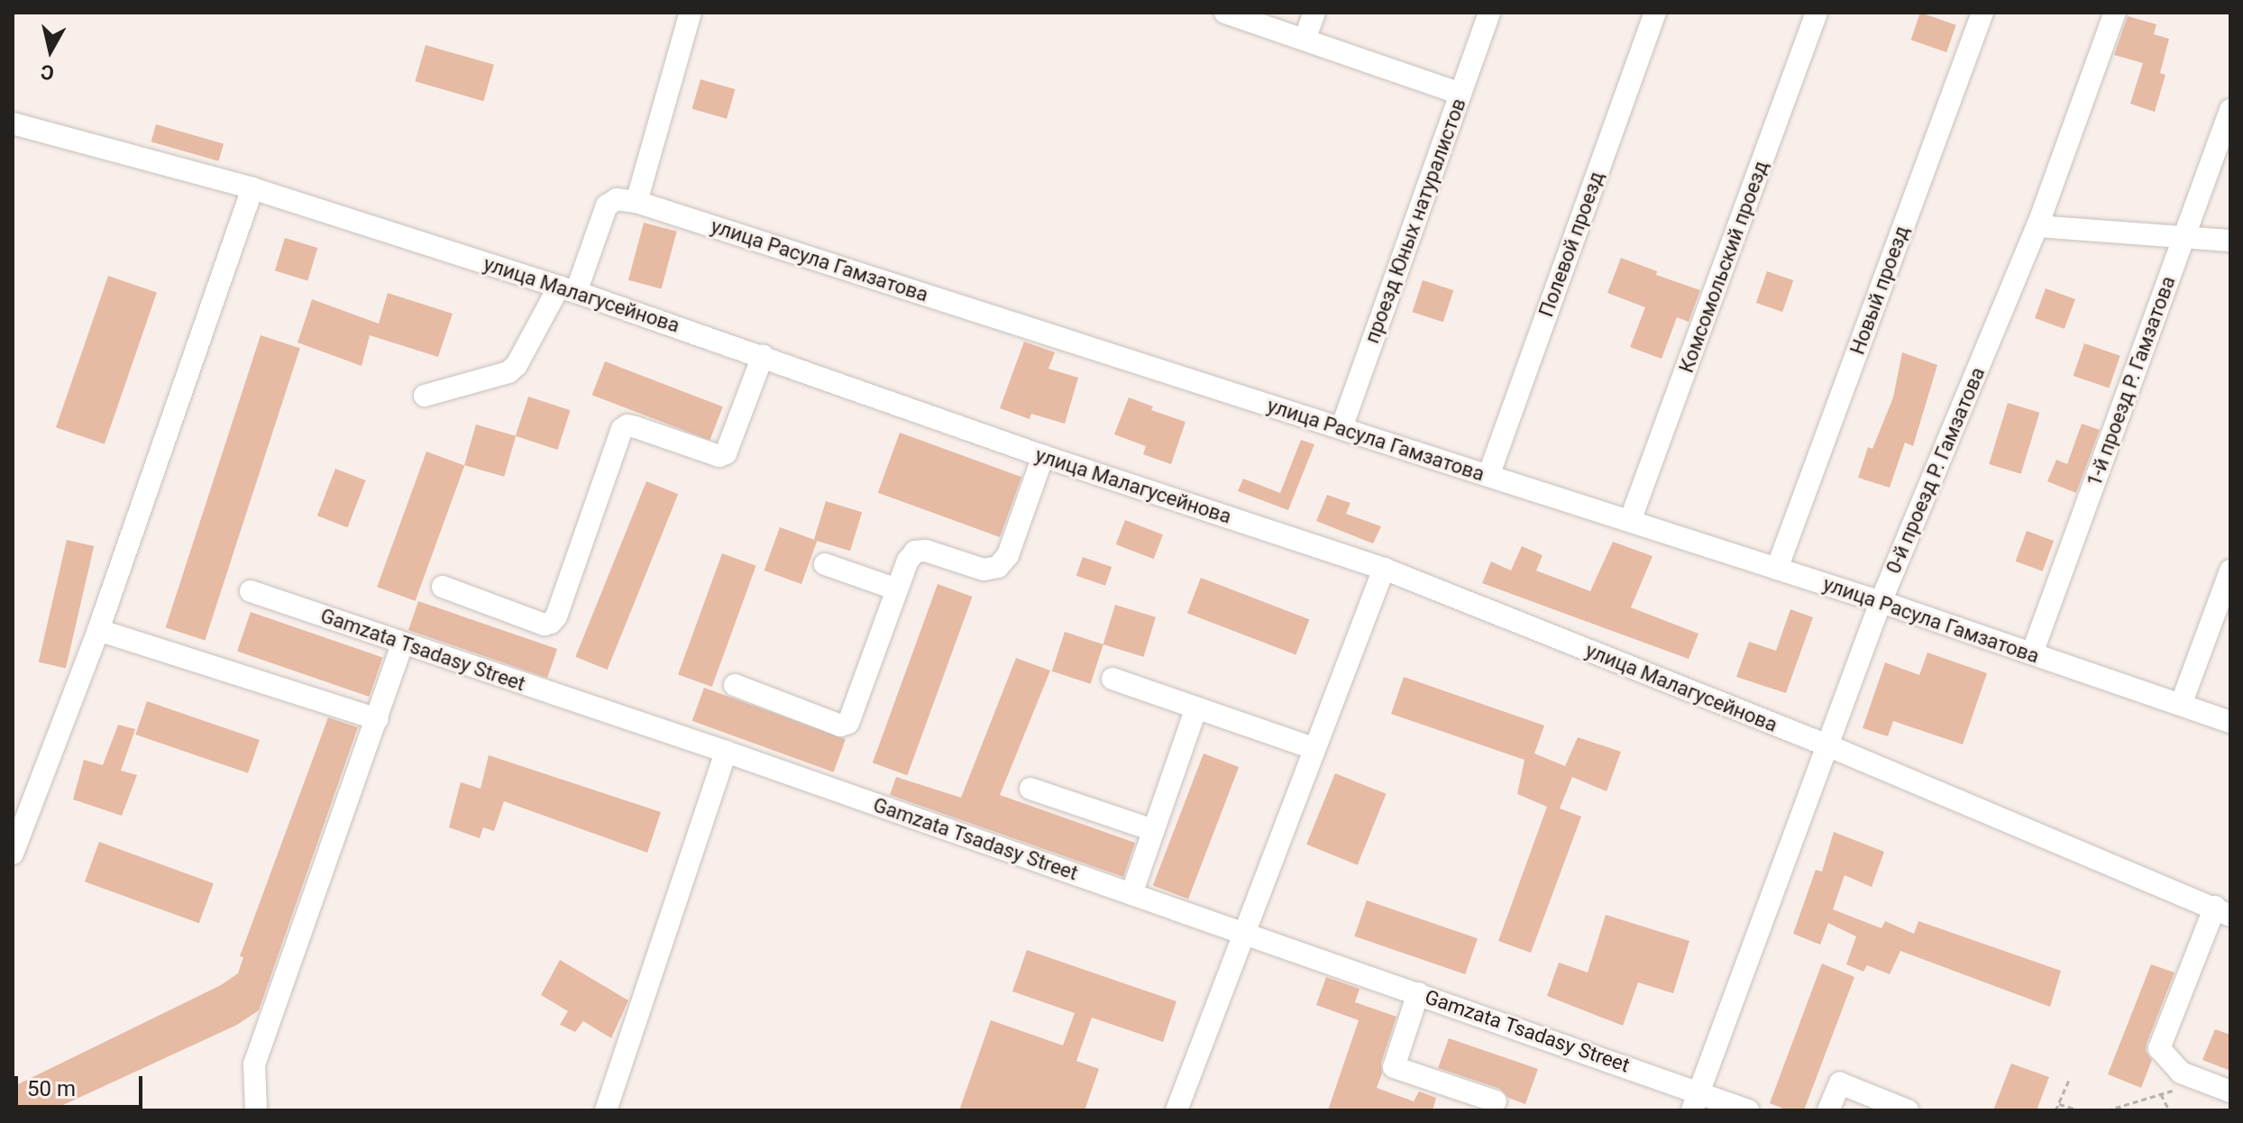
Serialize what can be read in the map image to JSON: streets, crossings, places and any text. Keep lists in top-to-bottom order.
{
  "streets": {
    "street": [
      "проезд Юных натуралистов",
      "Полевой проезд",
      "улица Расула Гамзатова",
      "Комсомольский проезд",
      "Новый проезд",
      "улица Малагусейнова",
      "1-й проезд Р. Гамзатова",
      "0-й проезд Р. Гамзатова",
      "Gamzata Tsadasy Street"
    ]
  },
  "crossings": [
    ["проезд Юных натуралистов", "улица Расула Гамзатова"],
    ["Полевой проезд", "улица Расула Гамзатова"],
    ["улица Расула Гамзатова", "Комсомольский проезд"],
    ["улица Расула Гамзатова", "Новый проезд"],
    ["улица Расула Гамзатова", "1-й проезд Р. Гамзатова"],
    ["улица Расула Гамзатова", "0-й проезд Р. Гамзатова"],
    ["улица Малагусейнова", "0-й проезд Р. Гамзатова"],
    ["0-й проезд Р. Гамзатова", "Gamzata Tsadasy Street"]
  ],
  "scale_bar": "50 m",
  "north": "bottom"
}
